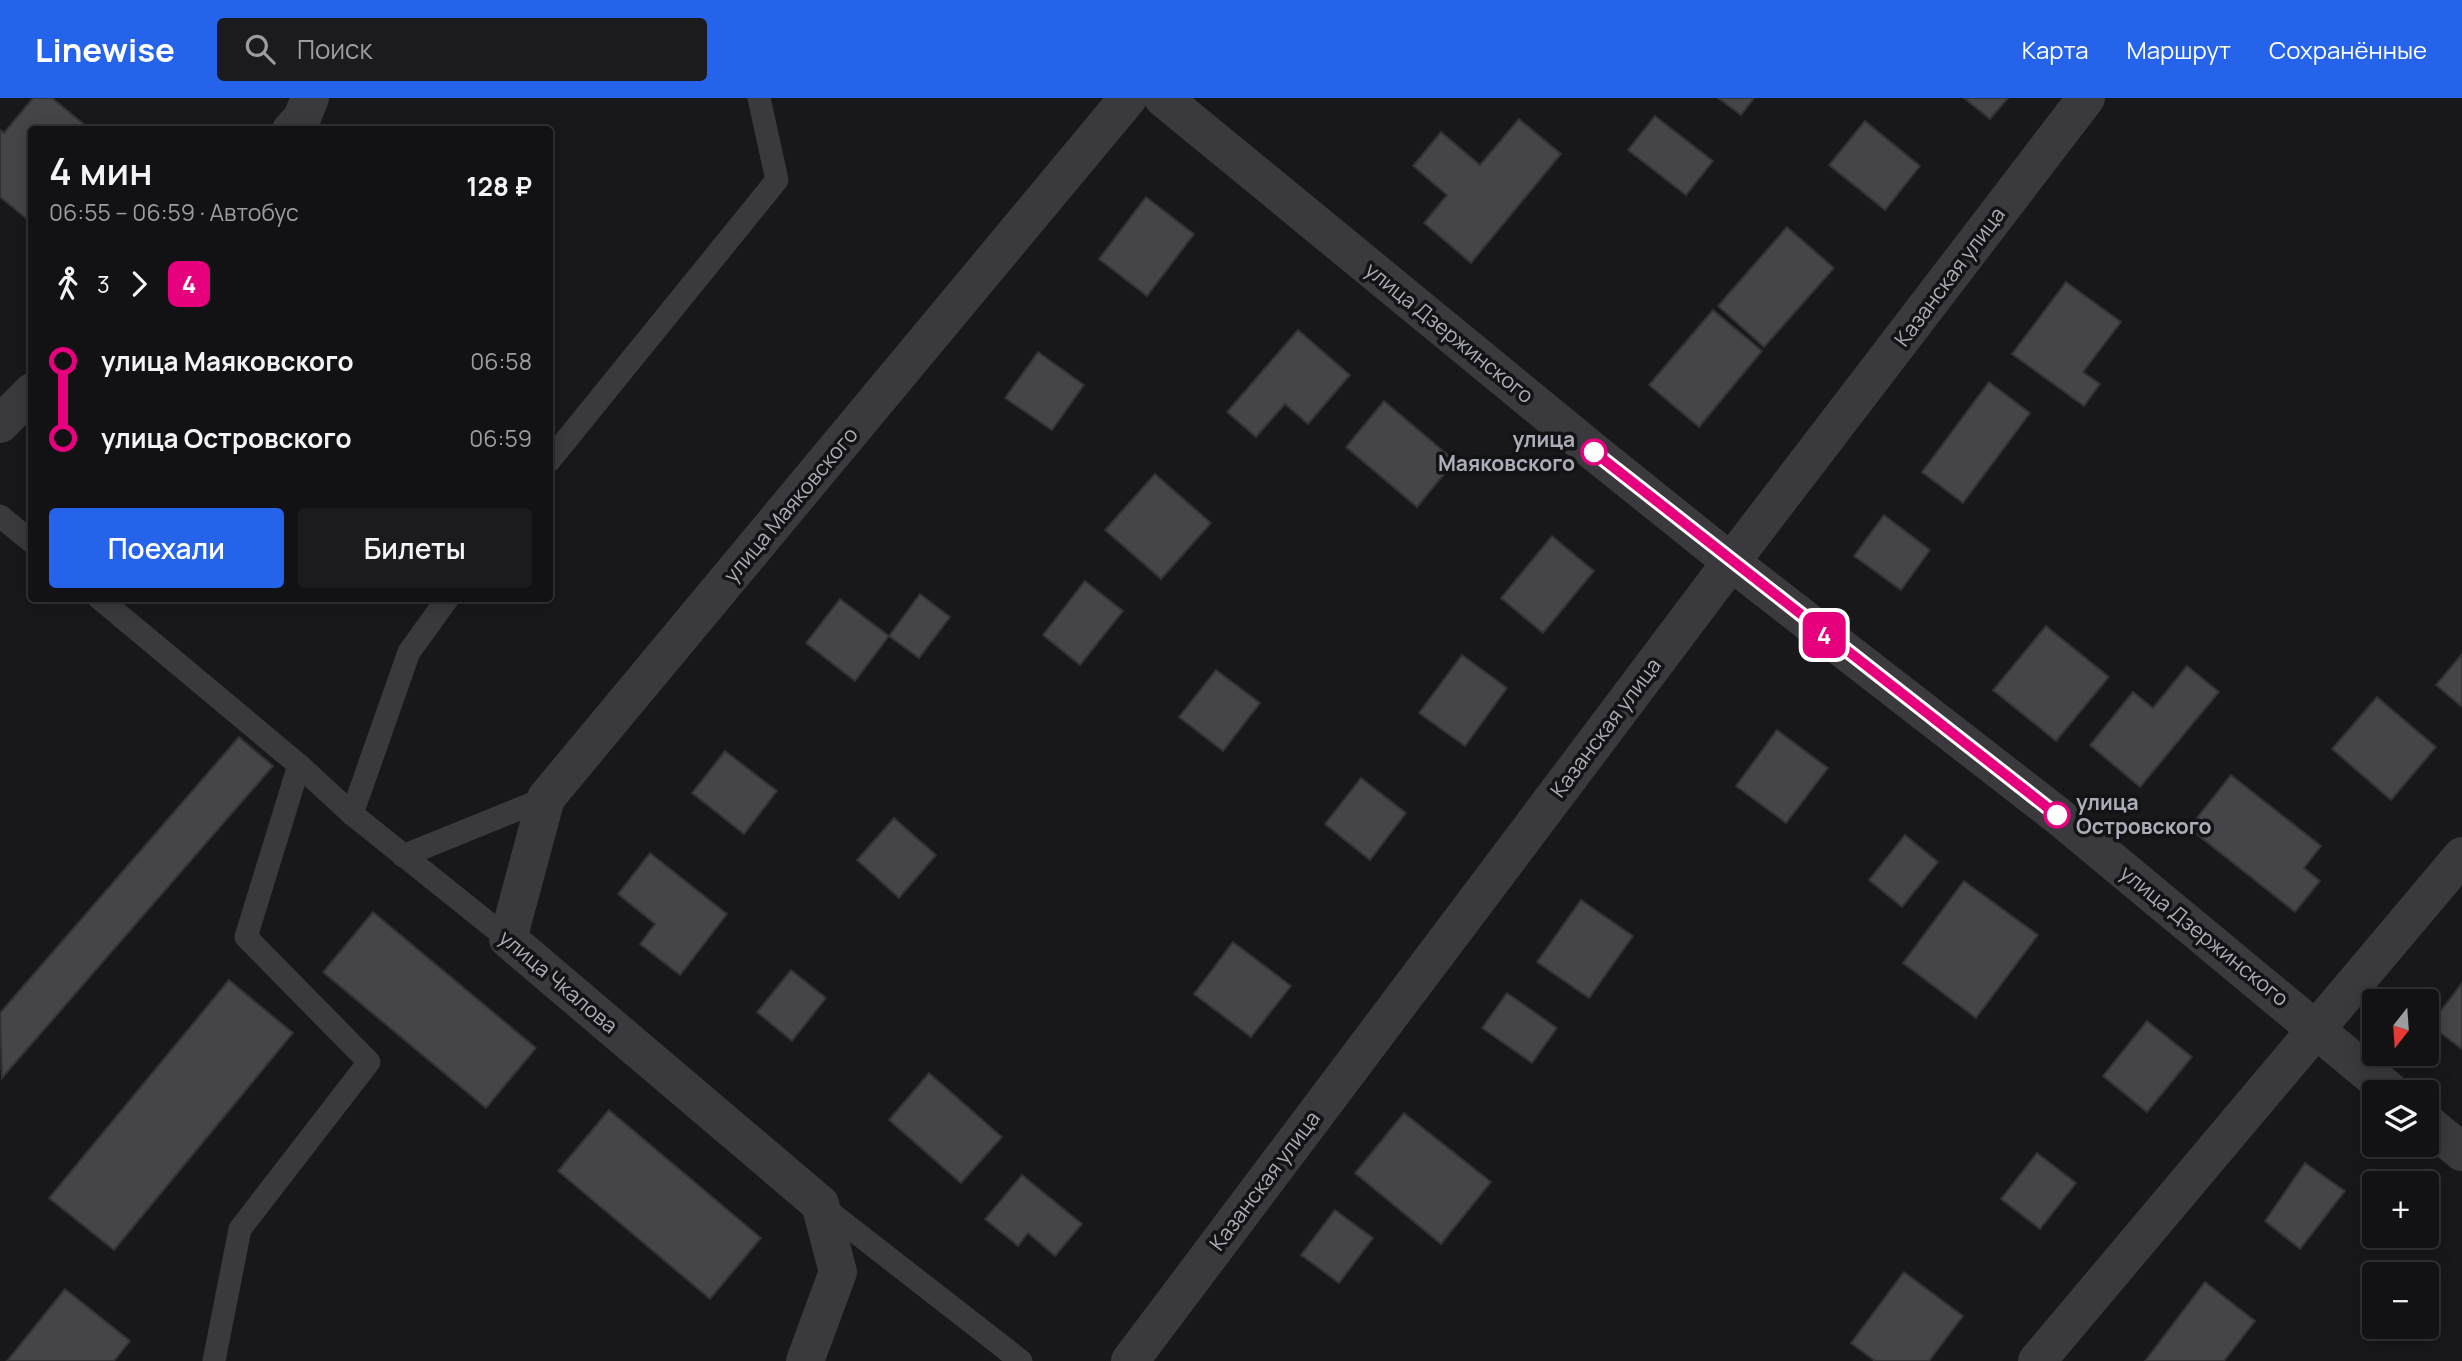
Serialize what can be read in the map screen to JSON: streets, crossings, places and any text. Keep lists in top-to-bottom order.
{
  "streets": {
    "street": [
      "Казанская улица",
      "улица Дзержинского",
      "улица Маяковского",
      "улица Чкалова"
    ]
  },
  "crossings": [
    ["Казанская улица", "улица Дзержинского"],
    ["улица Маяковского", "улица Чкалова"]
  ],
  "places": ["улица Маяковского", "улица Островского"],
  "lines": ["bus line 4"],
  "north": "bottom",
  "page": {
    "header": "Linewise",
    "search": "Поиск",
    "nav": ["Карта", "Маршрут", "Сохранённые"],
    "on_map": "4",
    "heading": ["4 мин", "06:55 – 06:59 · Автобус", "128 ₽"],
    "legs": ["3", "4"],
    "list": [
      {
        "name": "улица Маяковского",
        "value": "06:58"
      },
      {
        "name": "улица Островского",
        "value": "06:59"
      }
    ],
    "buttons": ["Поехали", "Билеты"],
    "map_buttons": ["+", "−"]
  }
}
